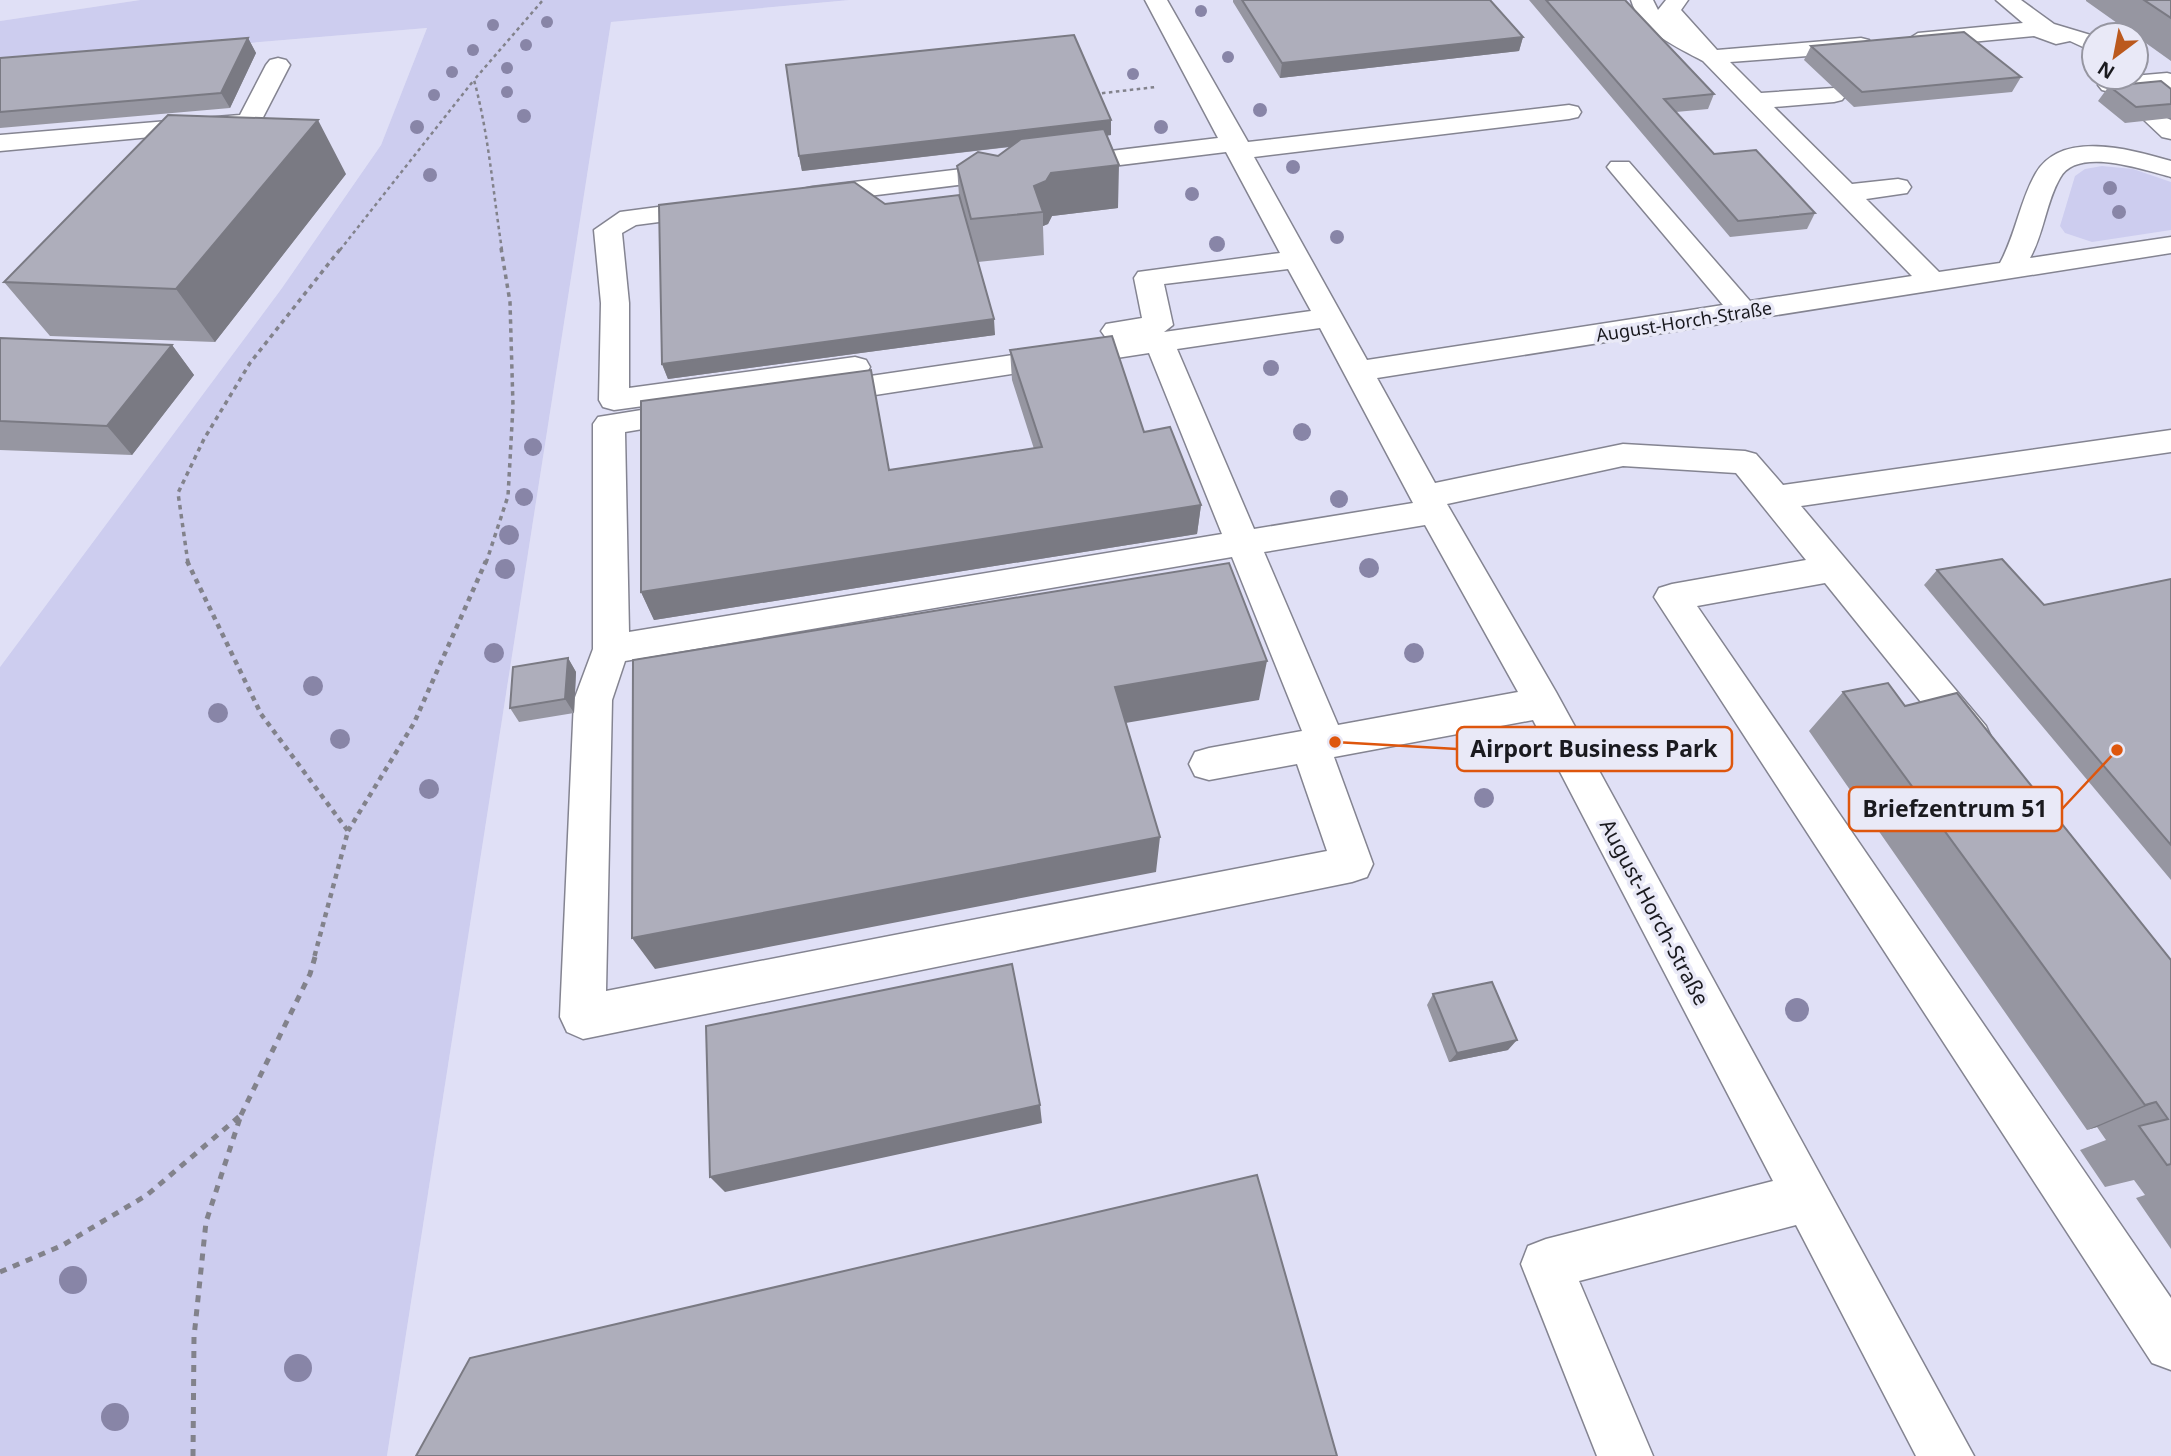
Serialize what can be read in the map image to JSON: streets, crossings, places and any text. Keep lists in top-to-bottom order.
{
  "streets": {
    "street": ["August-Horch-Straße"]
  },
  "places": ["Airport Business Park", "Briefzentrum 51"],
  "north": "bottom left"
}
